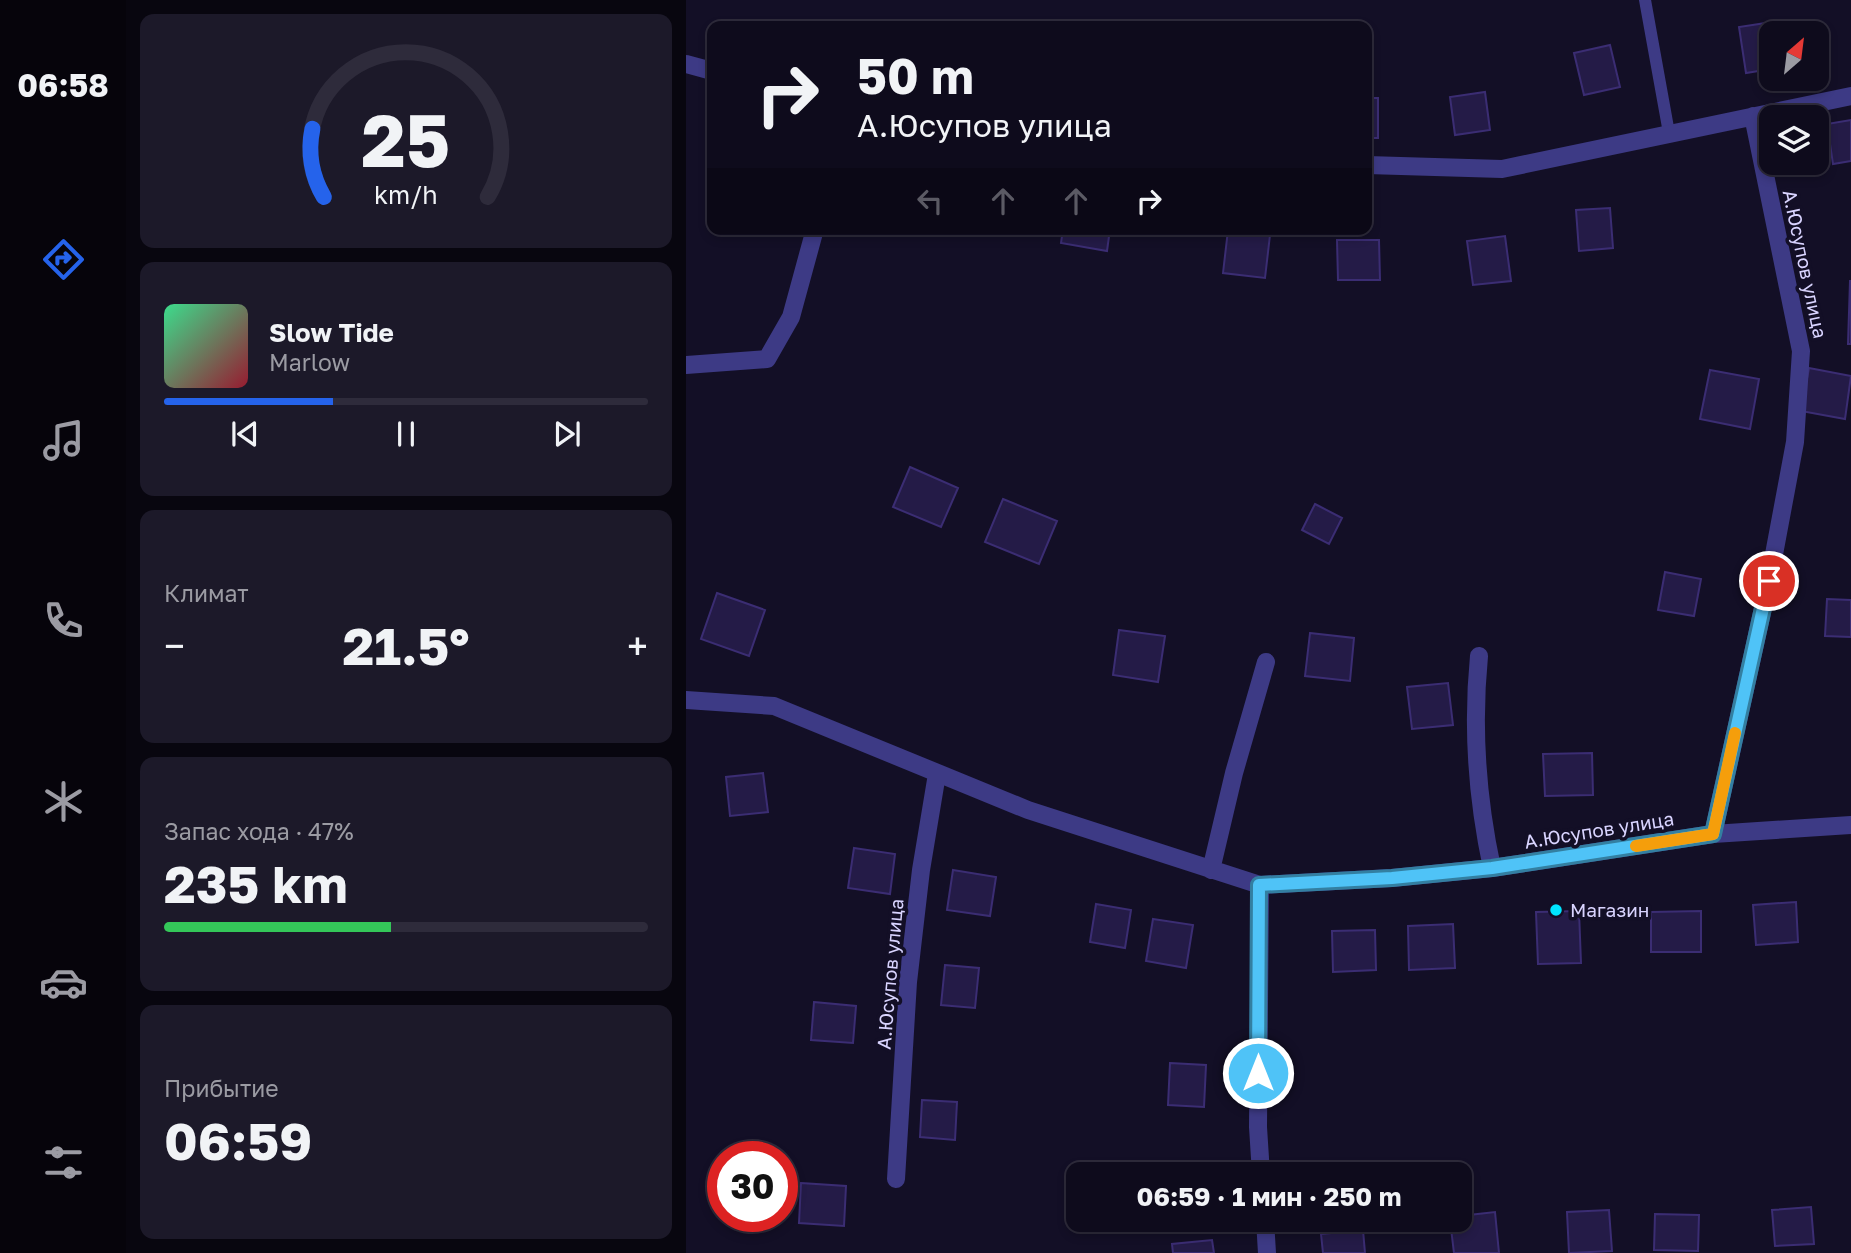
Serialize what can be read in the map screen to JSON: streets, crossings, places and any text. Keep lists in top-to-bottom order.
{
  "streets": {
    "street": ["А.Юсупов улица"]
  },
  "places": ["Магазин"],
  "north": "top right",
  "page": {
    "tabs": "06:58",
    "turn": ["50 m", "А.Юсупов улица"],
    "song": ["Slow Tide", "Marlow"],
    "tile": [
      "Климат",
      ["Запас хода · 47%", "235 km"],
      ["Прибытие", "06:59"]
    ],
    "heat": ["−", "21.5°", "+"],
    "limit": "30",
    "trip": "06:59 · 1 мин · 250 m",
    "gauge": ["25", "km/h"]
  }
}
